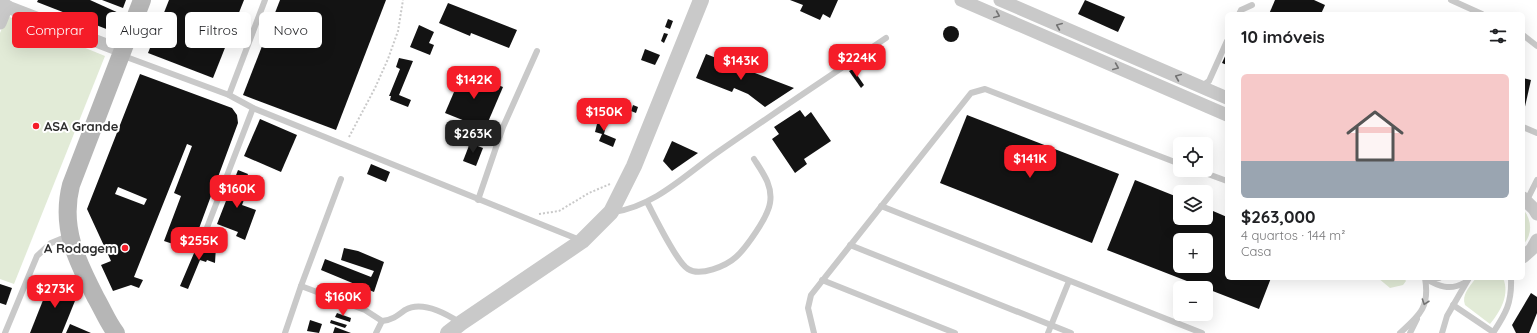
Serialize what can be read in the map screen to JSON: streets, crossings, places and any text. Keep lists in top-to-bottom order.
{
  "places": ["ASA Grande", "A Rodagem"],
  "page": {
    "chip": [
      "Comprar",
      "Alugar",
      "Filtros",
      "Novo"
    ],
    "heading": "10 imóveis",
    "price": [
      "$224K",
      "$143K",
      "$142K",
      "$150K",
      "$263K",
      "$141K",
      "$160K",
      "$255K",
      "$273K",
      "$160K"
    ],
    "list": [
      {
        "name": "$263,000",
        "note": "4 quartos · 144 m² · Casa"
      }
    ],
    "map_buttons": ["+", "−"]
  }
}
